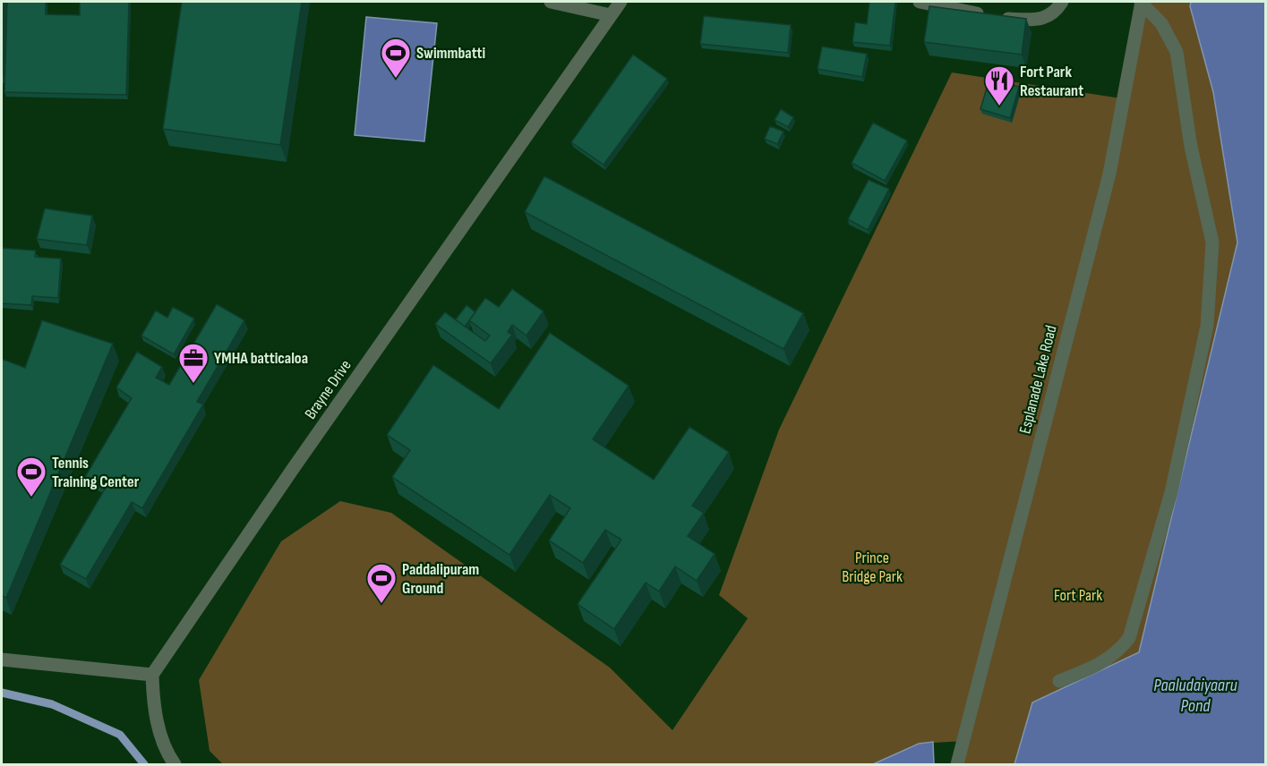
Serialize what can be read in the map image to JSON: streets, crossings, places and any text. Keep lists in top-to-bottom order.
{
  "streets": {
    "street": ["Esplanade Lake Road", "Brayne Drive"]
  },
  "water": ["Paaludaiyaaru Pond"],
  "parks": ["Prince Bridge Park", "Fort Park"],
  "places": {
    "sports": ["Swimmbatti", "Tennis Training Center", "Paddalipuram Ground"],
    "restaurant": ["Fort Park Restaurant"],
    "office": ["YMHA batticaloa"]
  }
}
